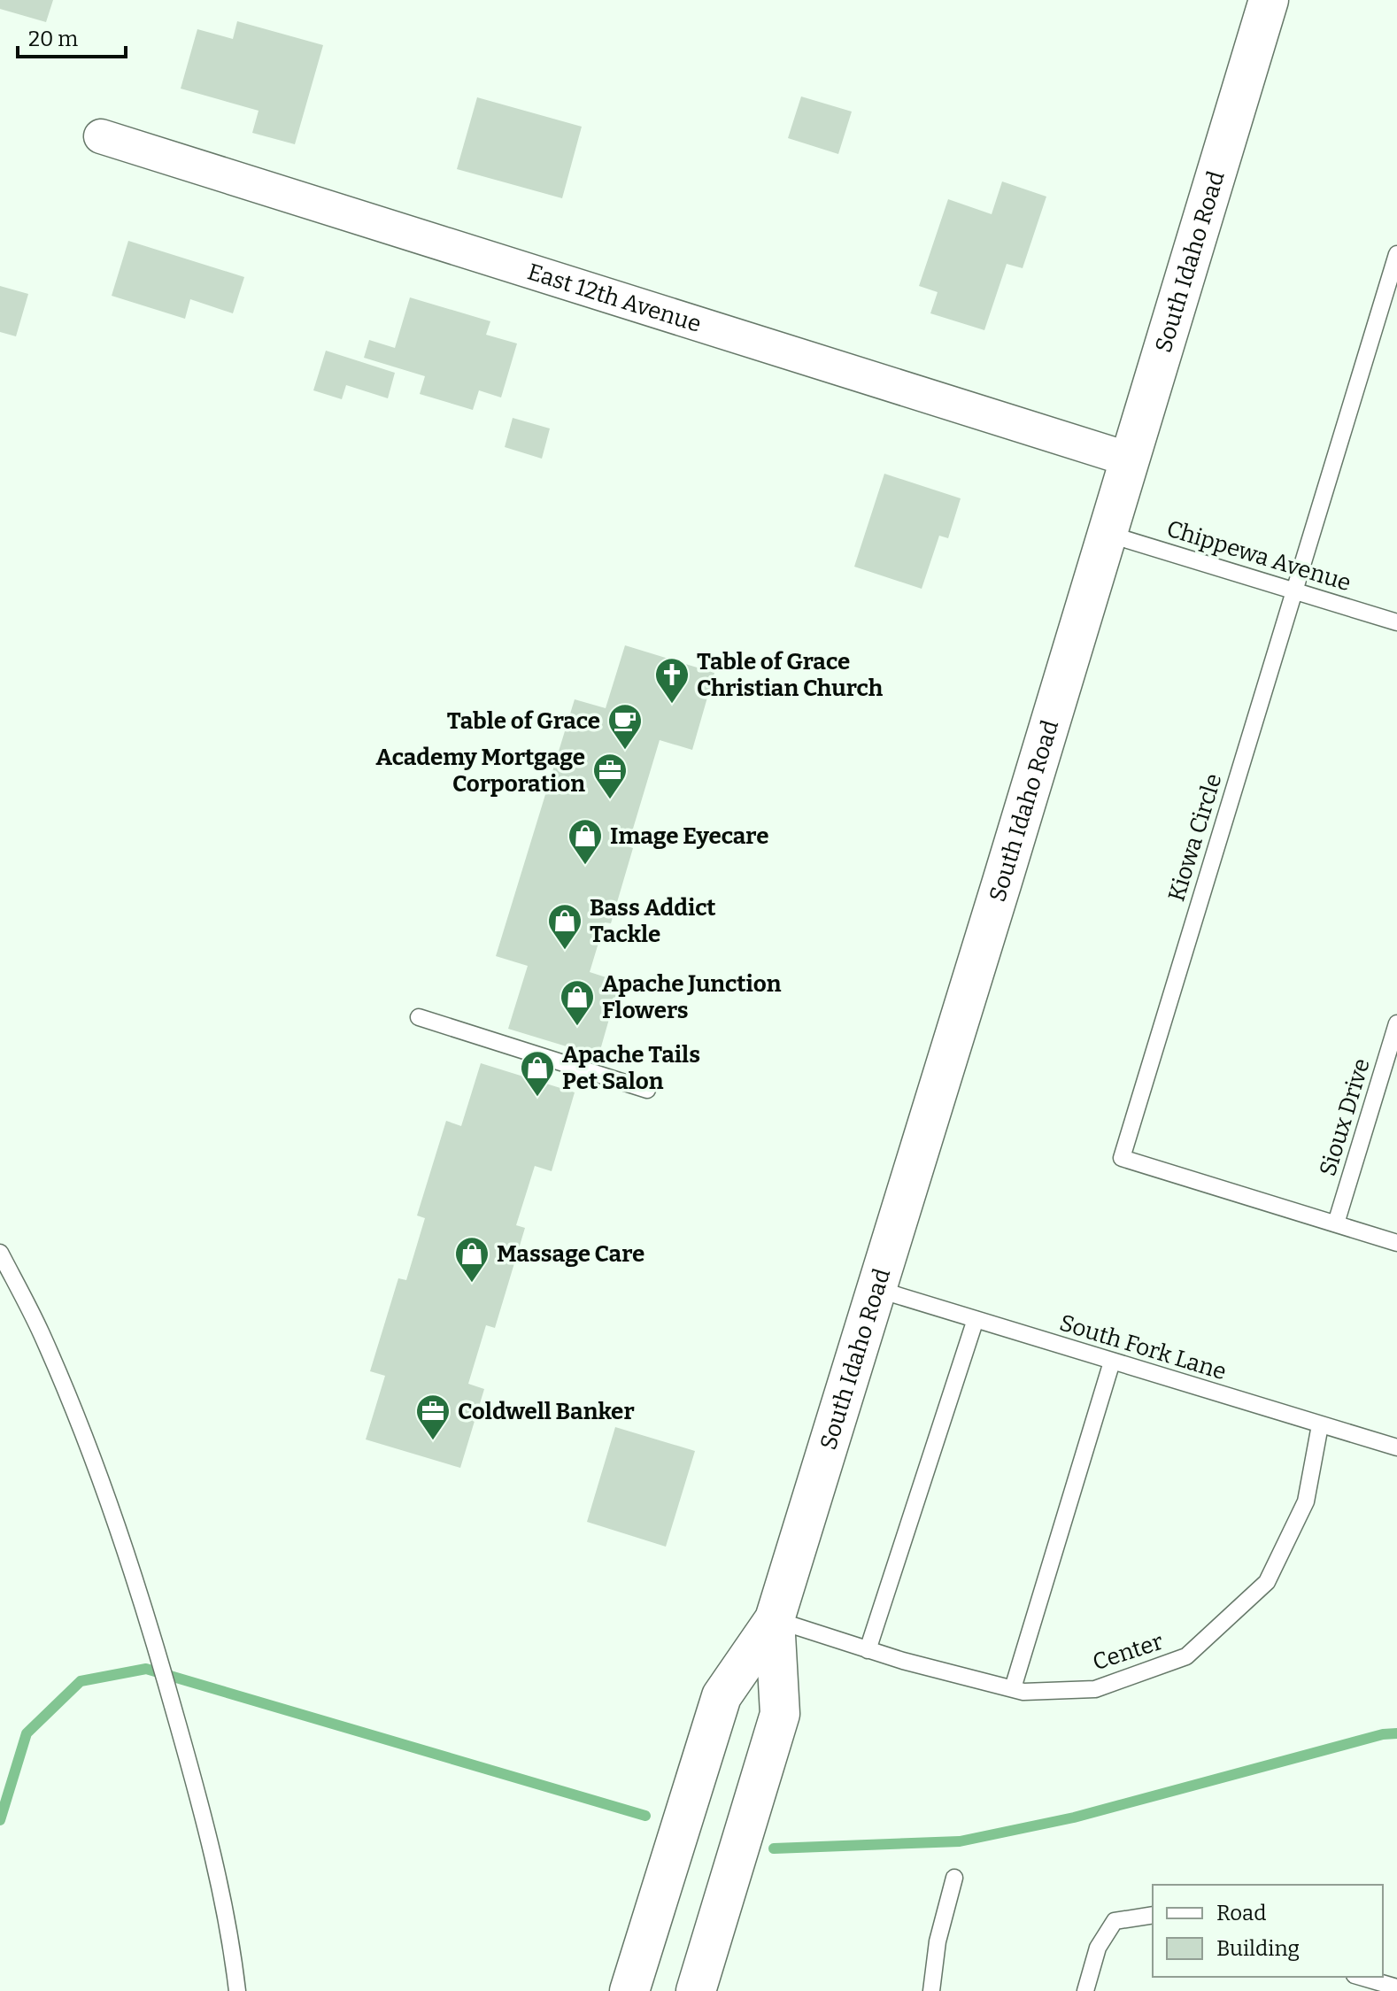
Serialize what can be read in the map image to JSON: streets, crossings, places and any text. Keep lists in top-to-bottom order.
{
  "streets": {
    "main road": ["South Idaho Road"],
    "street": ["East 12th Avenue"],
    "lane": [
      "Chippewa Avenue",
      "Kiowa Circle",
      "Sioux Drive",
      "South Fork Lane",
      "Center"
    ]
  },
  "crossings": [
    ["South Idaho Road", "East 12th Avenue"],
    ["South Idaho Road", "Chippewa Avenue"],
    ["South Idaho Road", "South Fork Lane"],
    ["South Idaho Road", "Center"],
    ["Chippewa Avenue", "Kiowa Circle"],
    ["Kiowa Circle", "Sioux Drive"],
    ["South Fork Lane", "Center"]
  ],
  "places": {
    "church": ["Table of Grace Christian Church"],
    "cafe": ["Table of Grace"],
    "office": ["Academy Mortgage Corporation", "Coldwell Banker"],
    "shop": [
      "Image Eyecare",
      "Bass Addict Tackle",
      "Apache Junction Flowers",
      "Apache Tails Pet Salon",
      "Massage Care"
    ]
  },
  "legend": ["Road", "Building"],
  "scale_bar": "20 m"
}
